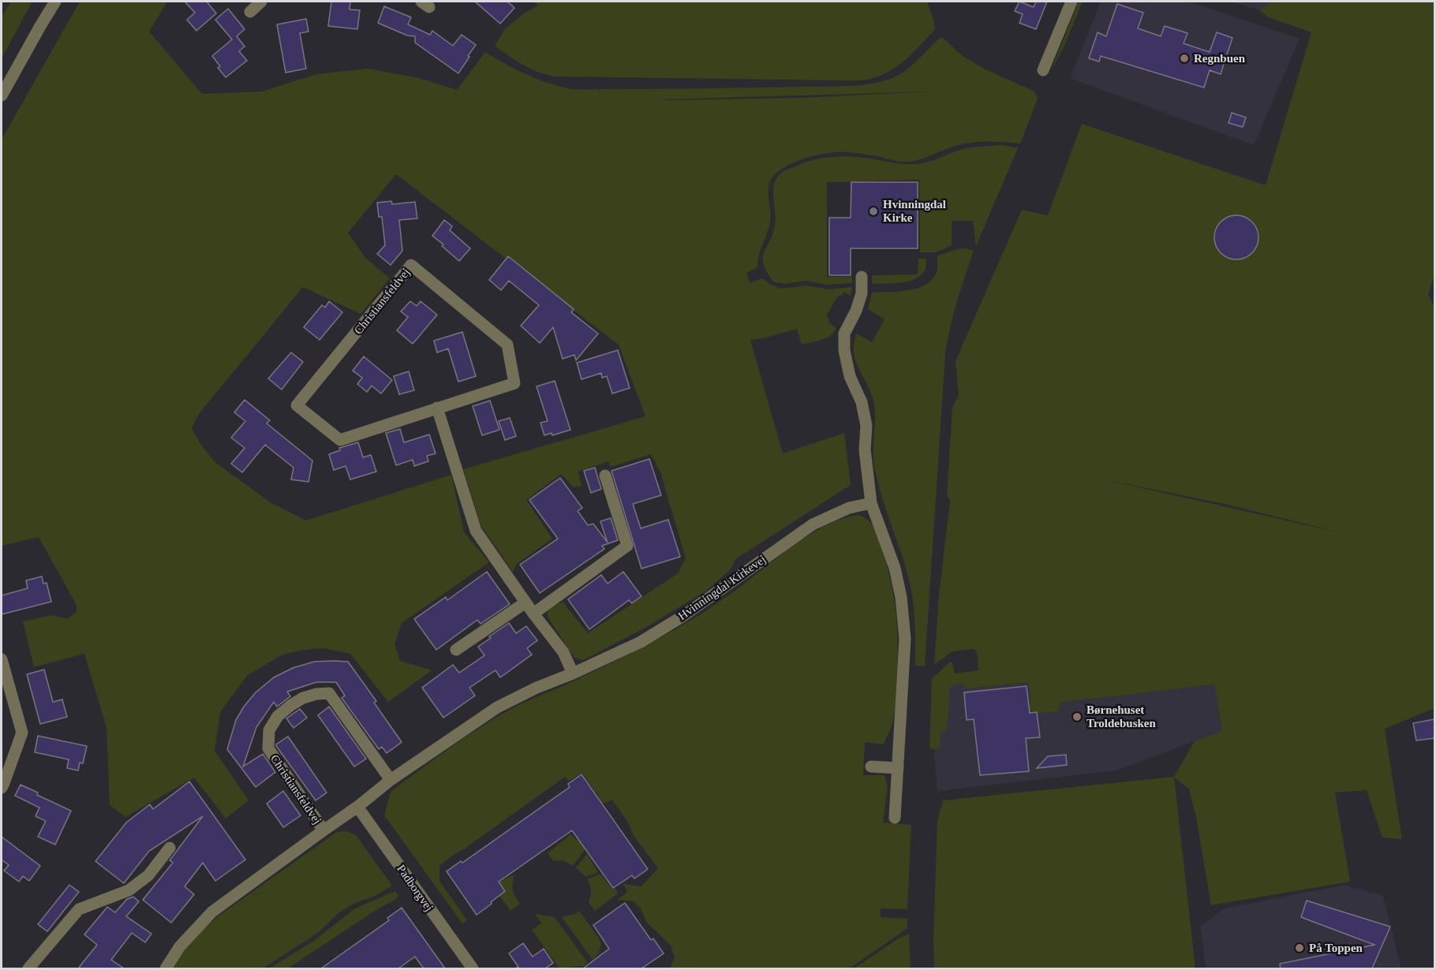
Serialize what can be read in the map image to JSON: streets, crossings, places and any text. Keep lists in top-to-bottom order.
{
  "streets": {
    "street": ["Christiansfeldvej", "Hvinningdal Kirkevej", "Padborgvej"]
  },
  "crossings": [
    ["Christiansfeldvej", "Hvinningdal Kirkevej"],
    ["Christiansfeldvej", "Padborgvej"]
  ],
  "places": [
    "Regnbuen",
    "Hvinningdal Kirke",
    "Børnehuset Troldebusken",
    "På Toppen"
  ]
}
